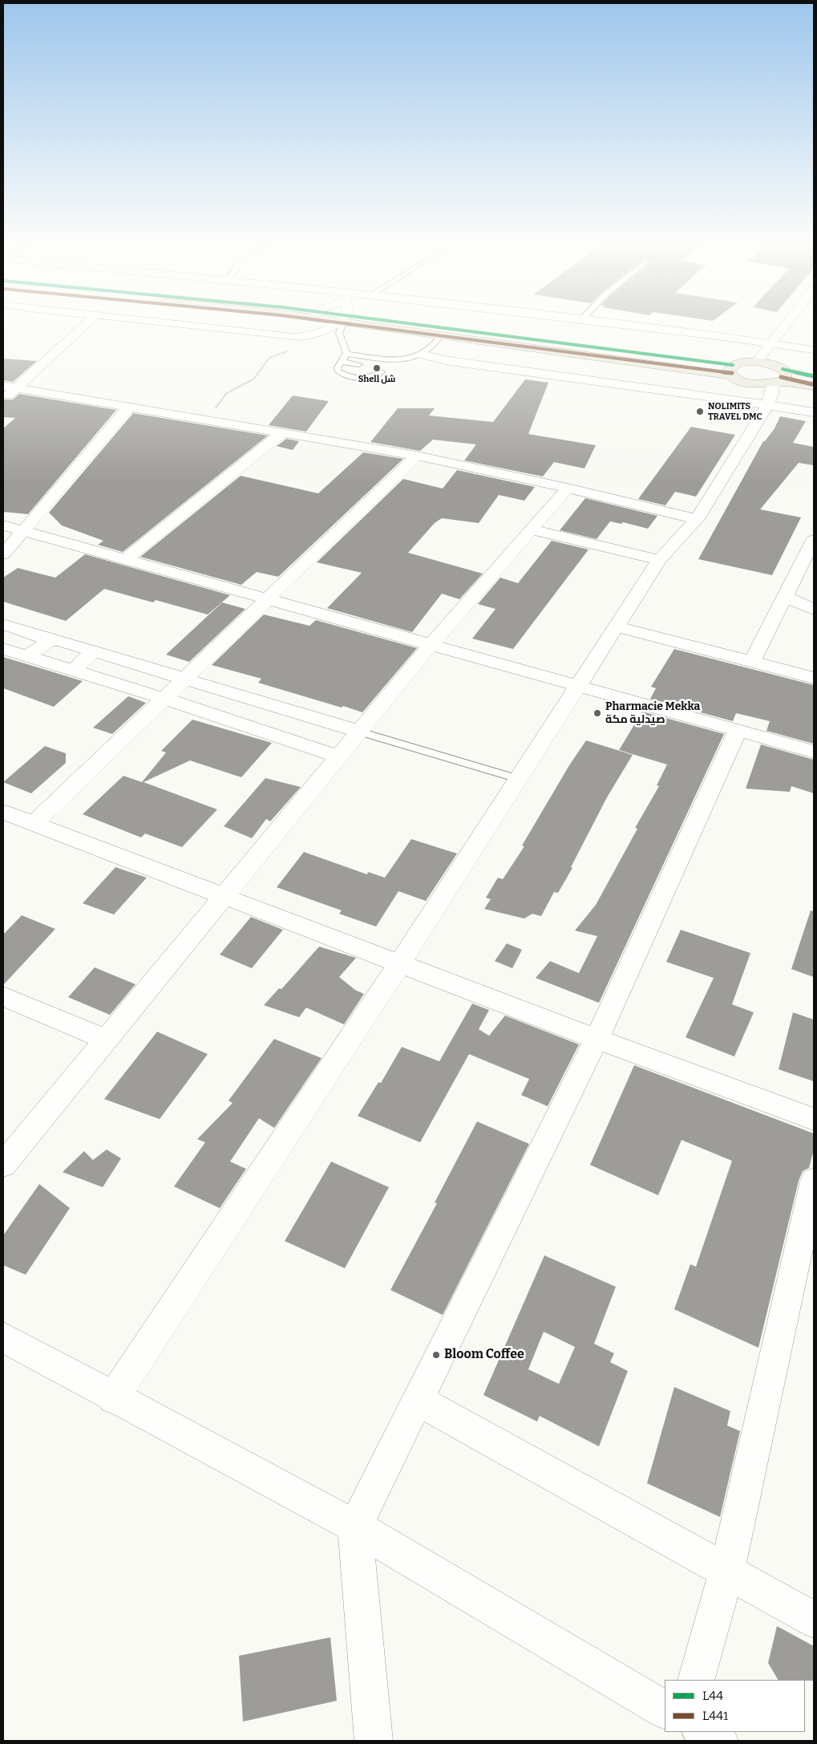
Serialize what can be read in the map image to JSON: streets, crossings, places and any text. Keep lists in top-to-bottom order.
{
  "places": [
    "Shell شل",
    "NOLIMITS TRAVEL DMC",
    "Pharmacie Mekka صيدلية مكة",
    "Bloom Coffee"
  ],
  "lines": ["transit line L44", "transit line L441"],
  "legend": ["L44", "L441"]
}
